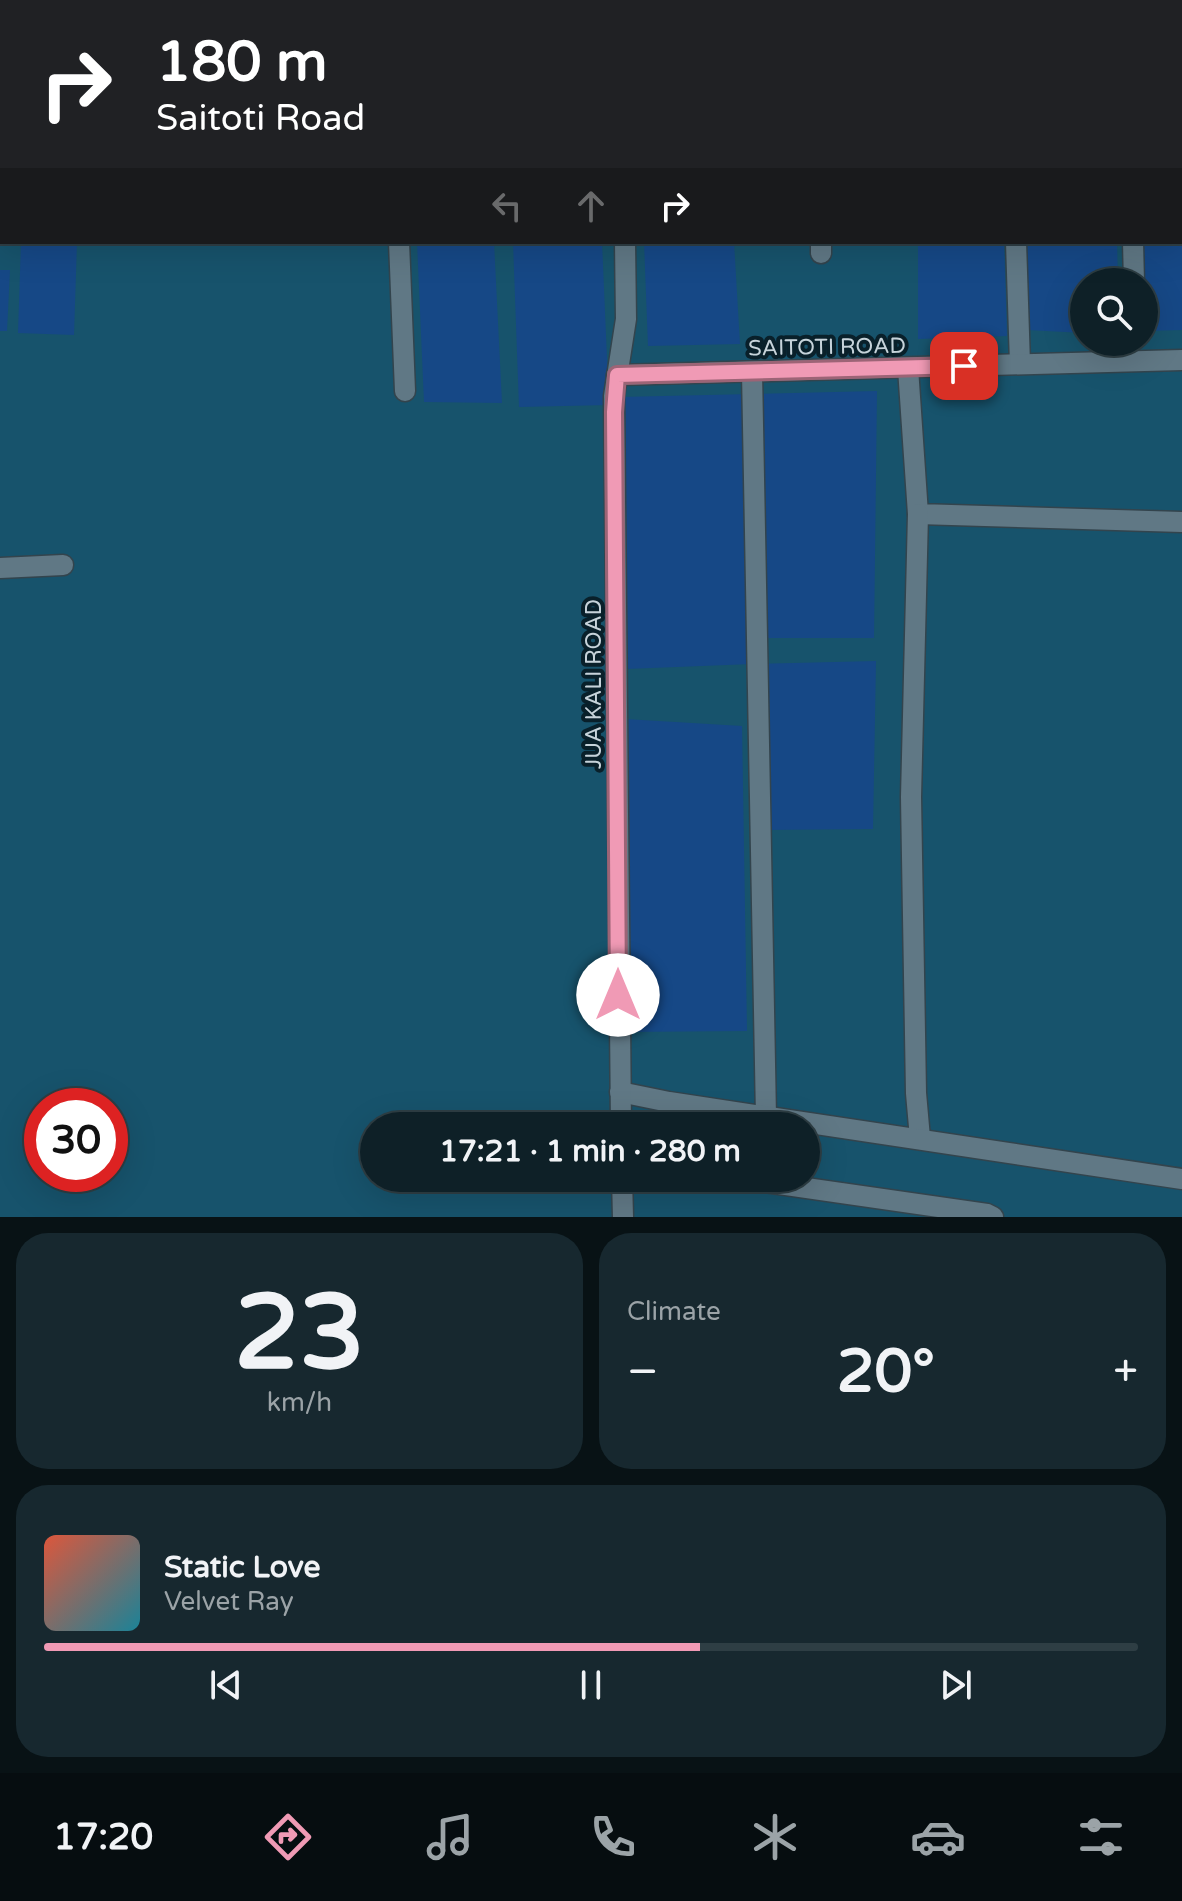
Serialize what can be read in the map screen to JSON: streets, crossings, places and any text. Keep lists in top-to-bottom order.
{
  "streets": {
    "street": ["SAITOTI ROAD", "JUA KALI ROAD"]
  },
  "crossings": [
    ["SAITOTI ROAD", "JUA KALI ROAD"]
  ],
  "page": {
    "turn": ["180 m", "Saitoti Road"],
    "limit": "30",
    "trip": "17:21 · 1 min · 280 m",
    "tile": [
      ["23", "km/h"],
      "Climate"
    ],
    "heat": ["−", "20°", "+"],
    "song": ["Static Love", "Velvet Ray"],
    "tabs": "17:20"
  }
}
